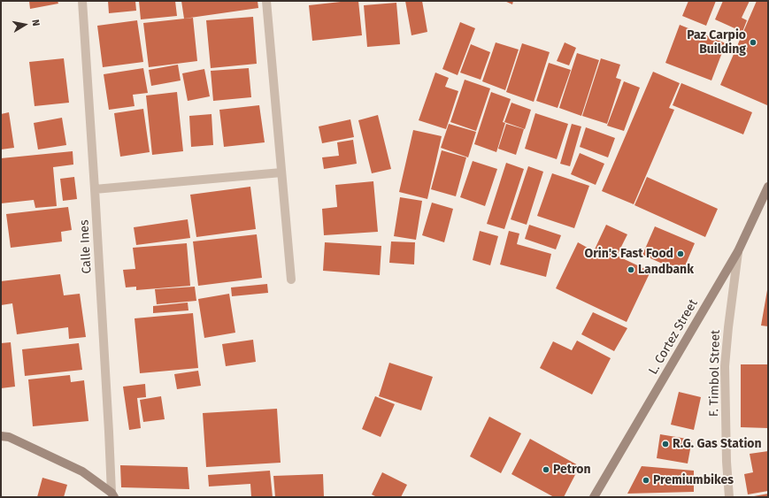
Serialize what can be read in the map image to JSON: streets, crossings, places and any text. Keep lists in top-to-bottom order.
{
  "streets": {
    "street": ["Calle Ines", "L. Cortez Street", "F. Timbol Street"]
  },
  "crossings": [
    ["L. Cortez Street", "F. Timbol Street"]
  ],
  "places": [
    "Paz Carpio Building",
    "Orin's Fast Food",
    "Landbank",
    "R.G. Gas Station",
    "Petron",
    "Premiumbikes"
  ],
  "north": "right"
}
